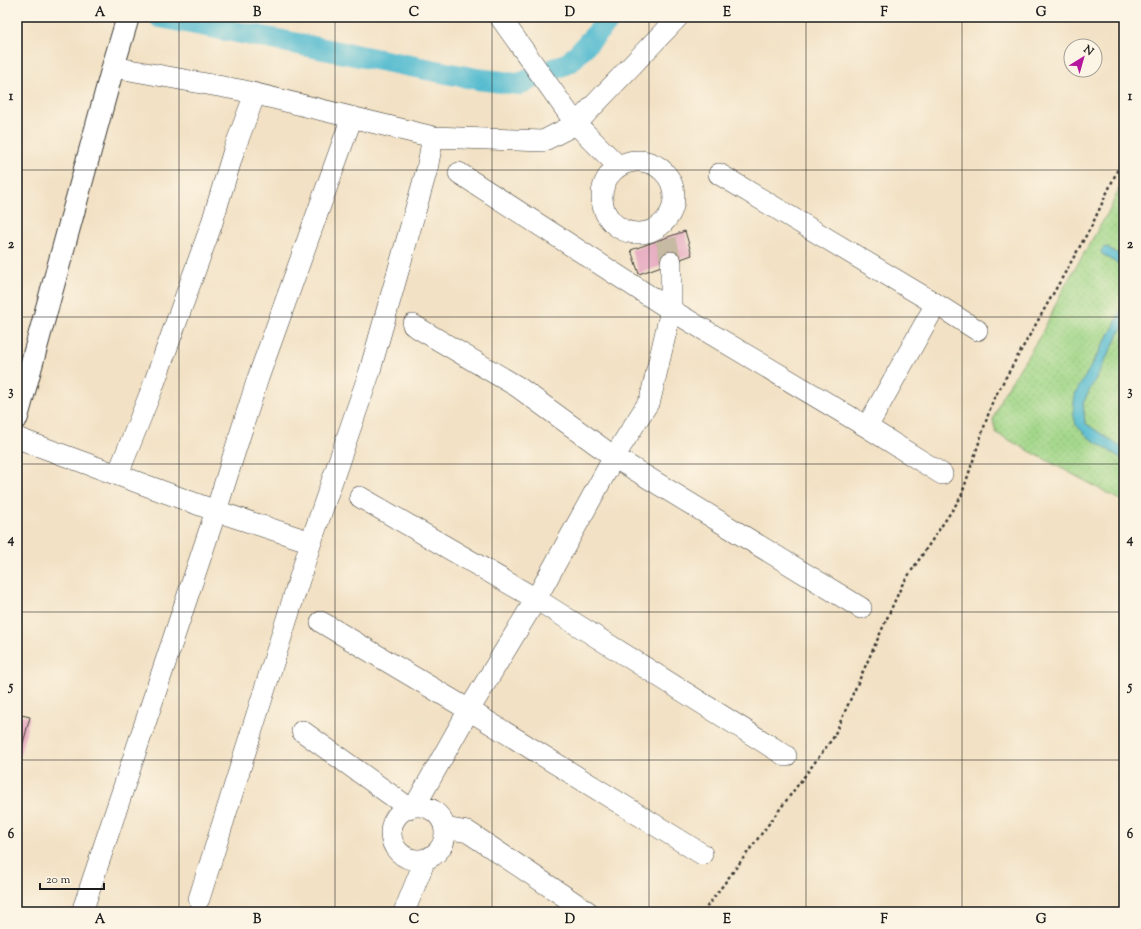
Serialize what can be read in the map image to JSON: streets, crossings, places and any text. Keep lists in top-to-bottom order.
{
  "scale_bar": "20 m",
  "north": "top right",
  "grid": {
    "columns": [
      "A",
      "B",
      "C",
      "D",
      "E",
      "F",
      "G"
    ],
    "rows": [
      "1",
      "2",
      "3",
      "4",
      "5",
      "6"
    ]
  }
}
